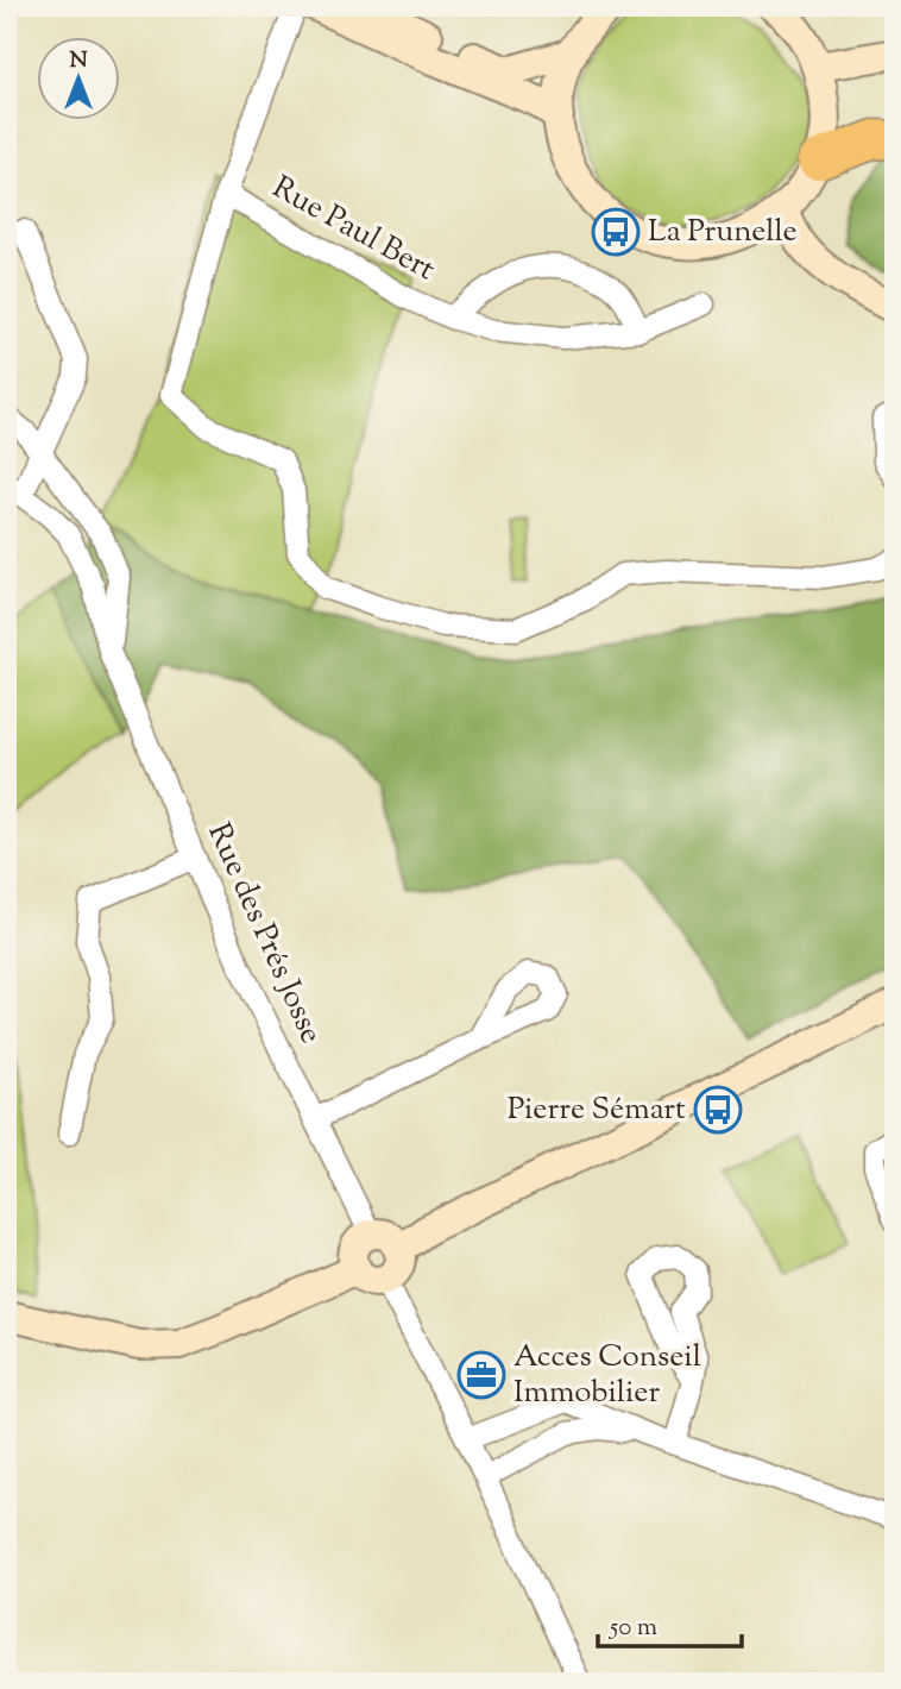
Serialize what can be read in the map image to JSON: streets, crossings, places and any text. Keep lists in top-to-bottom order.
{
  "streets": {
    "street": ["Rue Paul Bert", "Rue des Prés Josse"]
  },
  "places": {
    "bus stop": ["La Prunelle", "Pierre Sémart"],
    "office": ["Acces Conseil Immobilier"]
  },
  "scale_bar": "50 m",
  "north": "top"
}
